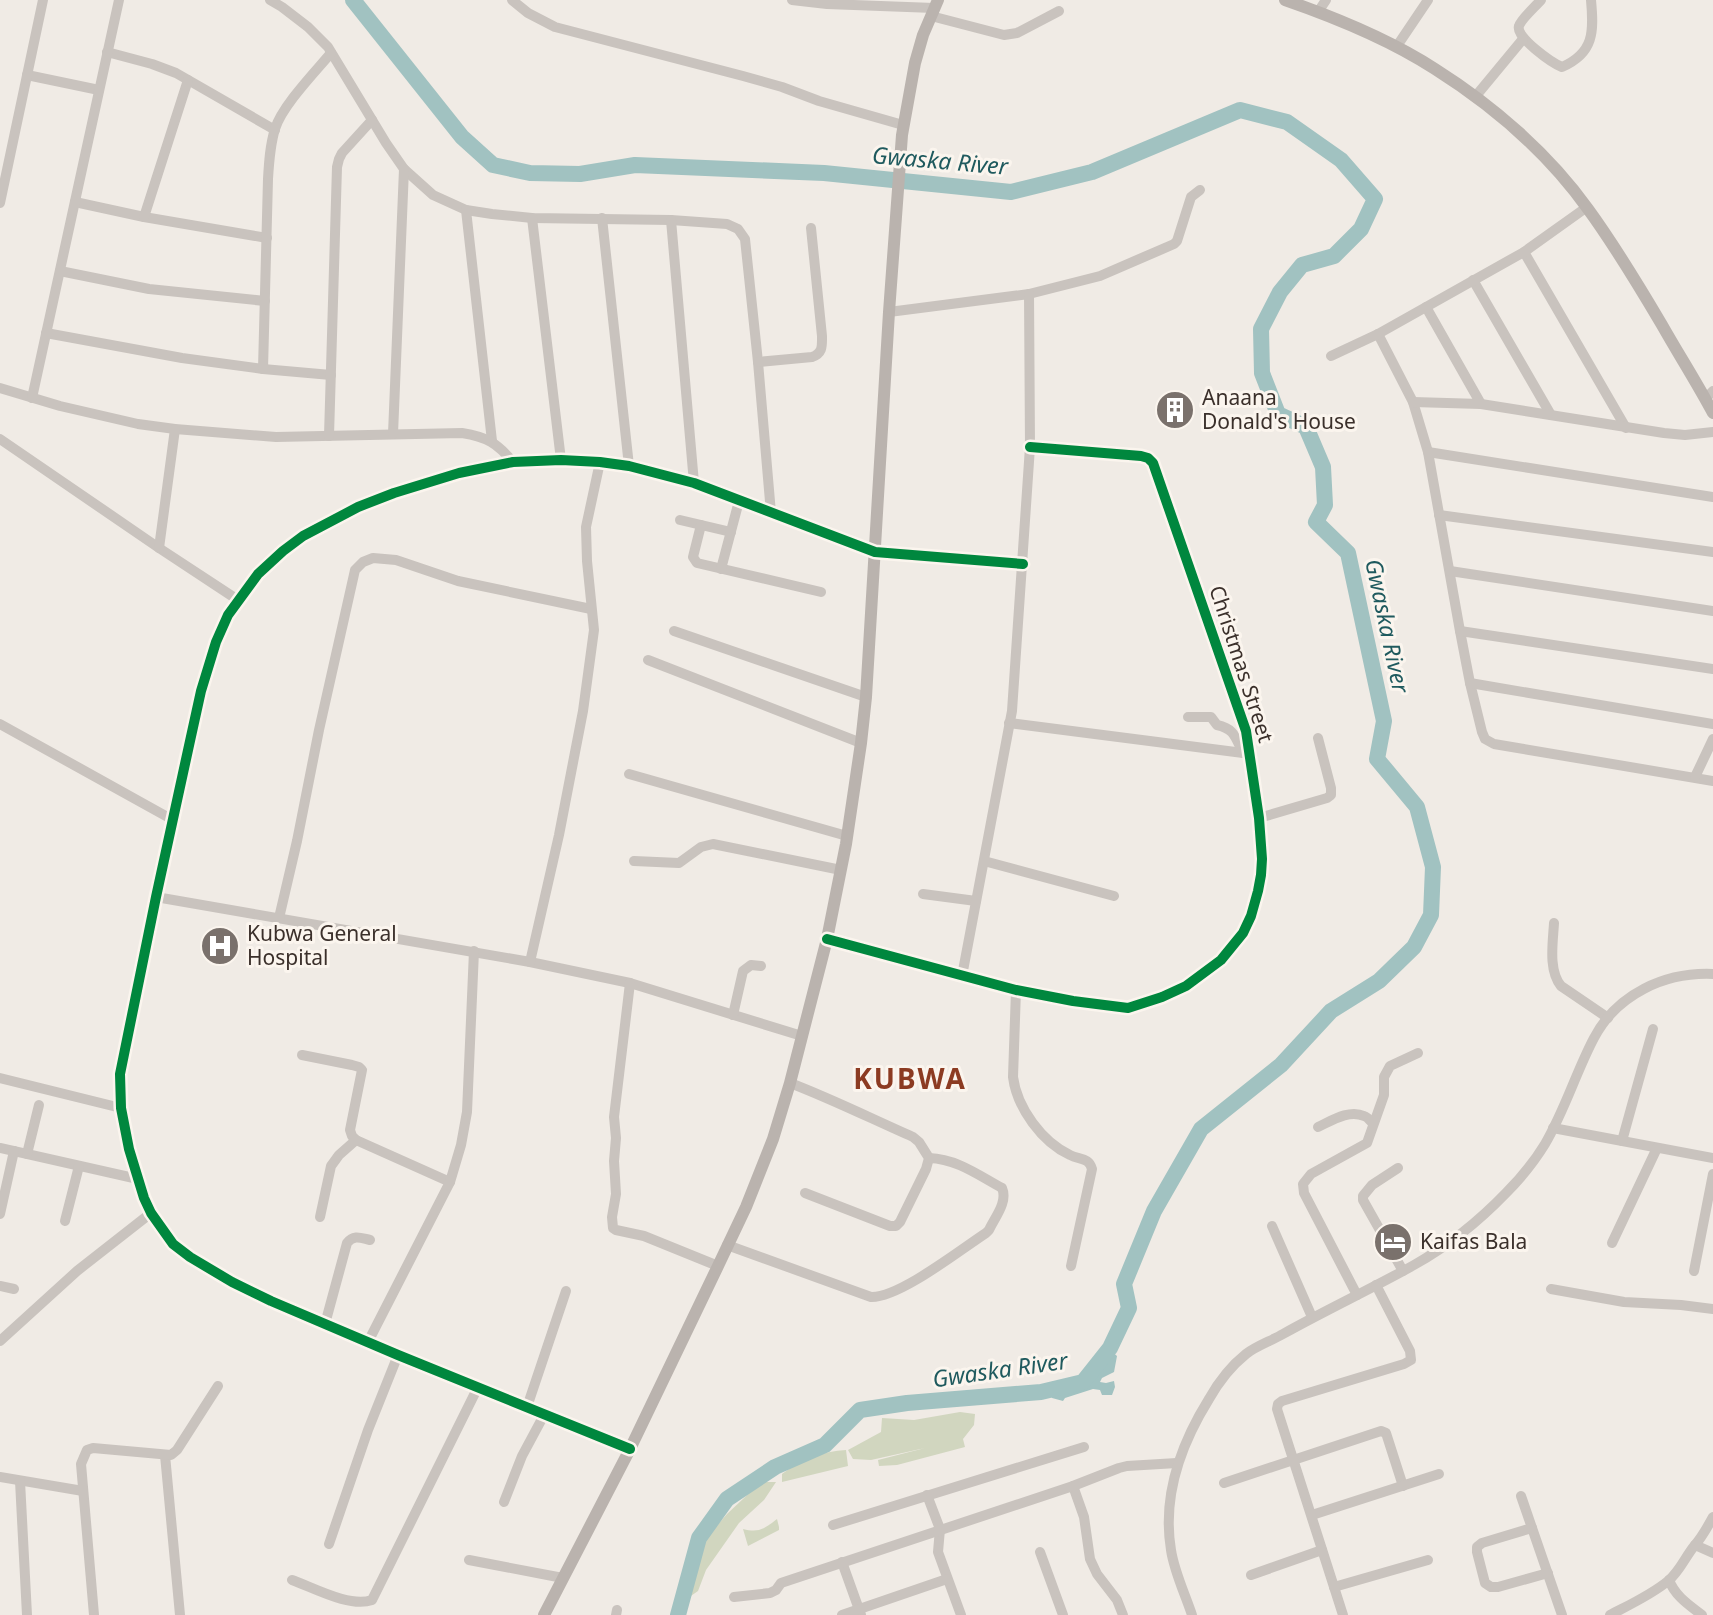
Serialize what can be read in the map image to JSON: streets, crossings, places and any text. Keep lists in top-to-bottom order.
{
  "streets": {
    "street": ["Christmas Street"]
  },
  "districts": ["KUBWA"],
  "water": ["Gwaska River"],
  "places": {
    "building": ["Anaana Donald's House"],
    "hospital": ["Kubwa General Hospital"],
    "hotel": ["Kaifas Bala"]
  }
}
